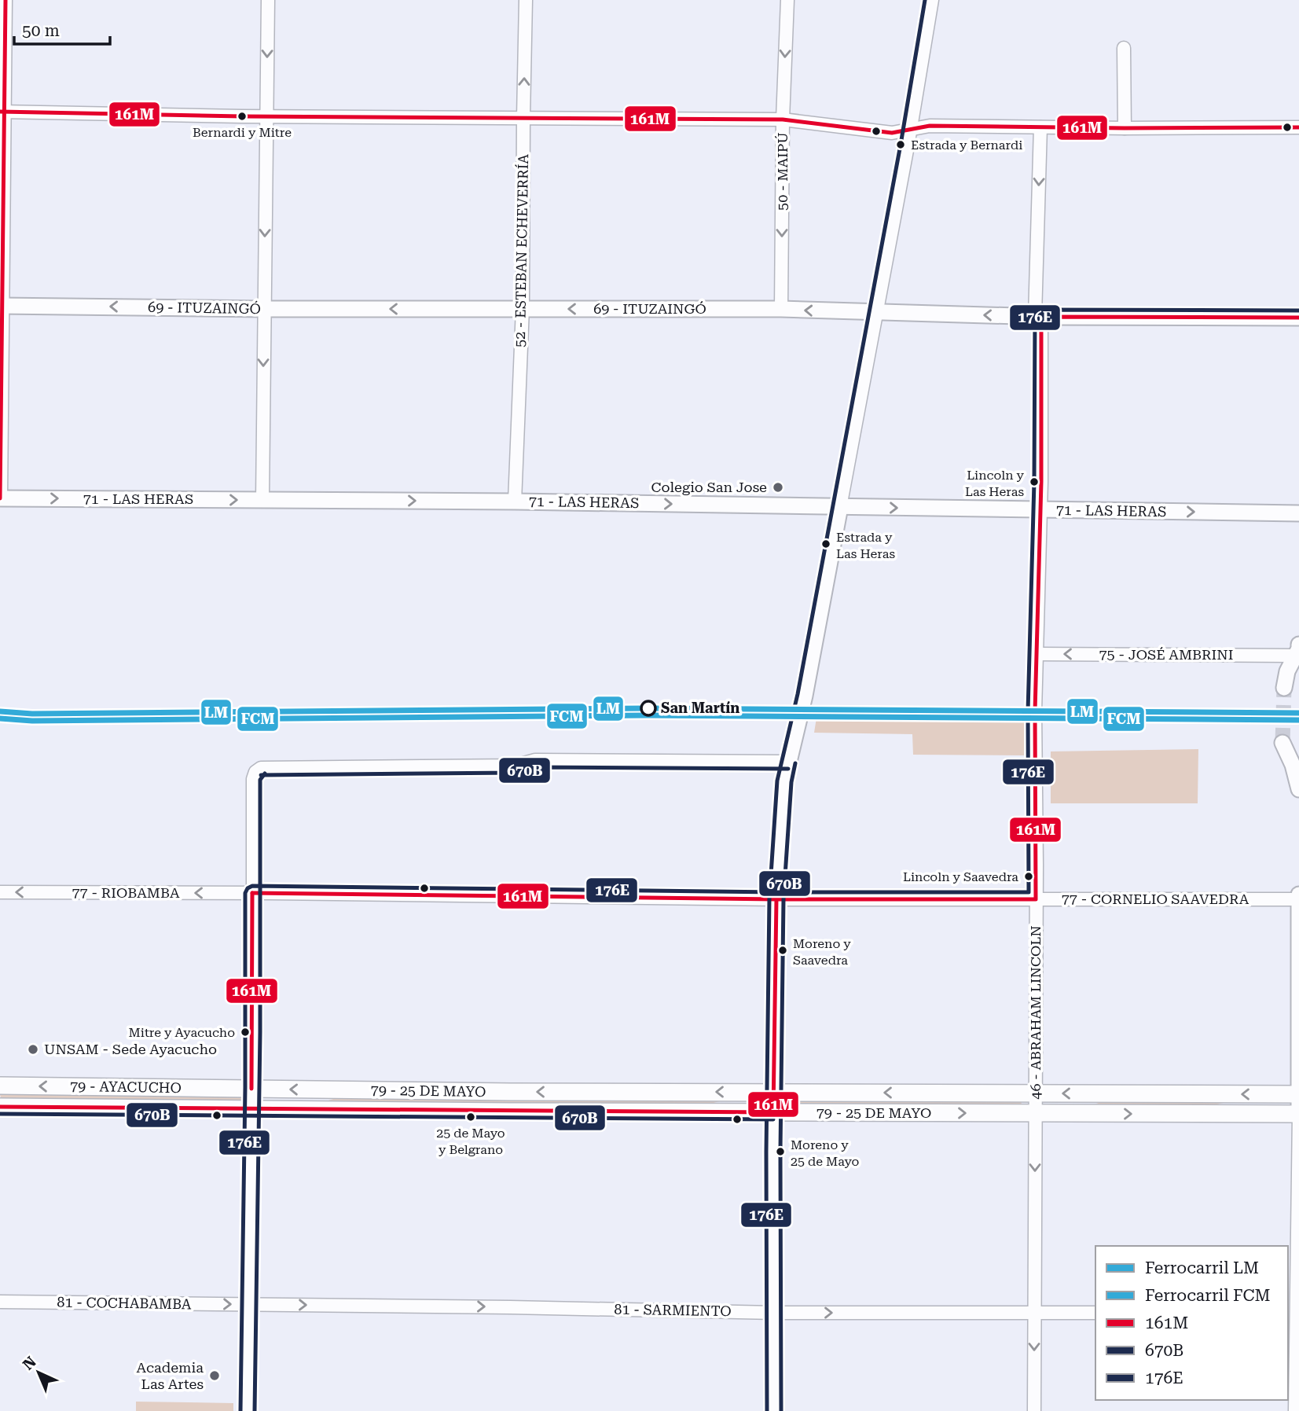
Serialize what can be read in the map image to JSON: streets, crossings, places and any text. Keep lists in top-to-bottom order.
{
  "streets": {
    "main road": ["79 - AYACUCHO", "79 - 25 DE MAYO"],
    "street": [
      "50 - MAIPÚ",
      "52 - ESTEBAN ECHEVERRÍA",
      "69 - ITUZAINGÓ",
      "71 - LAS HERAS",
      "75 - JOSÉ AMBRINI",
      "77 - RIOBAMBA",
      "77 - CORNELIO SAAVEDRA",
      "46 - ABRAHAM LINCOLN",
      "81 - COCHABAMBA",
      "81 - SARMIENTO"
    ]
  },
  "crossings": [
    ["50 - MAIPÚ", "69 - ITUZAINGÓ"],
    ["52 - ESTEBAN ECHEVERRÍA", "69 - ITUZAINGÓ"],
    ["52 - ESTEBAN ECHEVERRÍA", "71 - LAS HERAS"],
    ["69 - ITUZAINGÓ", "46 - ABRAHAM LINCOLN"],
    ["71 - LAS HERAS", "46 - ABRAHAM LINCOLN"],
    ["75 - JOSÉ AMBRINI", "46 - ABRAHAM LINCOLN"],
    ["77 - RIOBAMBA", "77 - CORNELIO SAAVEDRA"],
    ["77 - CORNELIO SAAVEDRA", "46 - ABRAHAM LINCOLN"],
    ["46 - ABRAHAM LINCOLN", "79 - 25 DE MAYO"],
    ["46 - ABRAHAM LINCOLN", "81 - SARMIENTO"],
    ["79 - AYACUCHO", "79 - 25 DE MAYO"],
    ["81 - COCHABAMBA", "81 - SARMIENTO"]
  ],
  "one_way": [
    "69 - ITUZAINGÓ",
    "71 - LAS HERAS",
    "75 - JOSÉ AMBRINI",
    "77 - RIOBAMBA",
    "46 - ABRAHAM LINCOLN",
    "81 - COCHABAMBA",
    "81 - SARMIENTO"
  ],
  "places": [
    "Bernardi y Mitre",
    "Estrada y Bernardi",
    "Lincoln y Las Heras",
    "Colegio San Jose",
    "Estrada y Las Heras",
    "San Martín",
    "Lincoln y Saavedra",
    "Moreno y Saavedra",
    "Mitre y Ayacucho",
    "UNSAM - Sede Ayacucho",
    "25 de Mayo y Belgrano",
    "Moreno y 25 de Mayo",
    "Academia Las Artes"
  ],
  "lines": [
    "transit line 161M",
    "transit line 176E",
    "rail line LM",
    "rail line FCM",
    "transit line 670B"
  ],
  "legend": [
    "Ferrocarril LM",
    "Ferrocarril FCM",
    "161M",
    "670B",
    "176E"
  ],
  "scale_bar": "50 m",
  "north": "top left"
}
